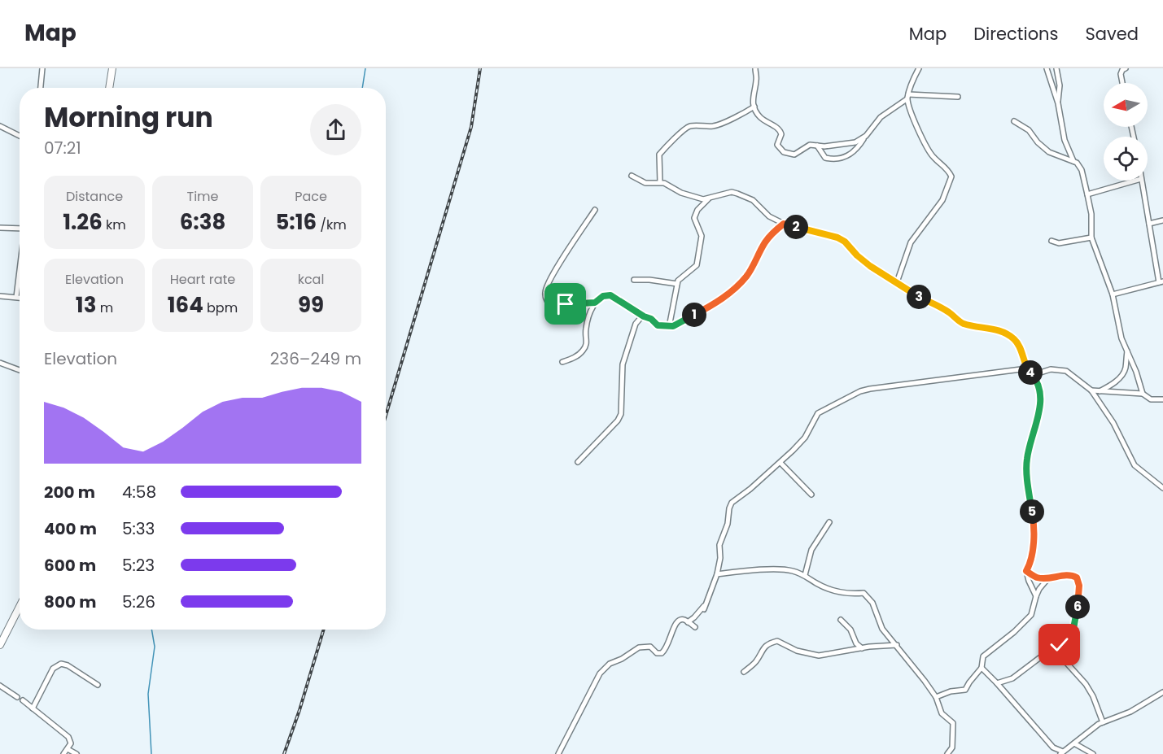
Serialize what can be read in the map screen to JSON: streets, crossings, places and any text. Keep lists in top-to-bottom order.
{
  "north": "left",
  "page": {
    "header": "Map",
    "nav": ["Map", "Directions", "Saved"],
    "heading": ["Morning run", "07:21"],
    "stats": [
      ["Distance", "1.26 km"],
      ["Time", "6:38"],
      ["Pace", "5:16 /km"],
      ["Elevation", "13 m"],
      ["Heart rate", "164 bpm"],
      ["kcal", "99"]
    ],
    "pins": [
      "2",
      "3",
      "1",
      "4",
      "5",
      "6"
    ],
    "chart": ["Elevation", "236–249 m"],
    "list": [
      {
        "name": "200 m",
        "note": "4:58"
      },
      {
        "name": "400 m",
        "note": "5:33"
      },
      {
        "name": "600 m",
        "note": "5:23"
      },
      {
        "name": "800 m",
        "note": "5:26"
      }
    ]
  }
}
